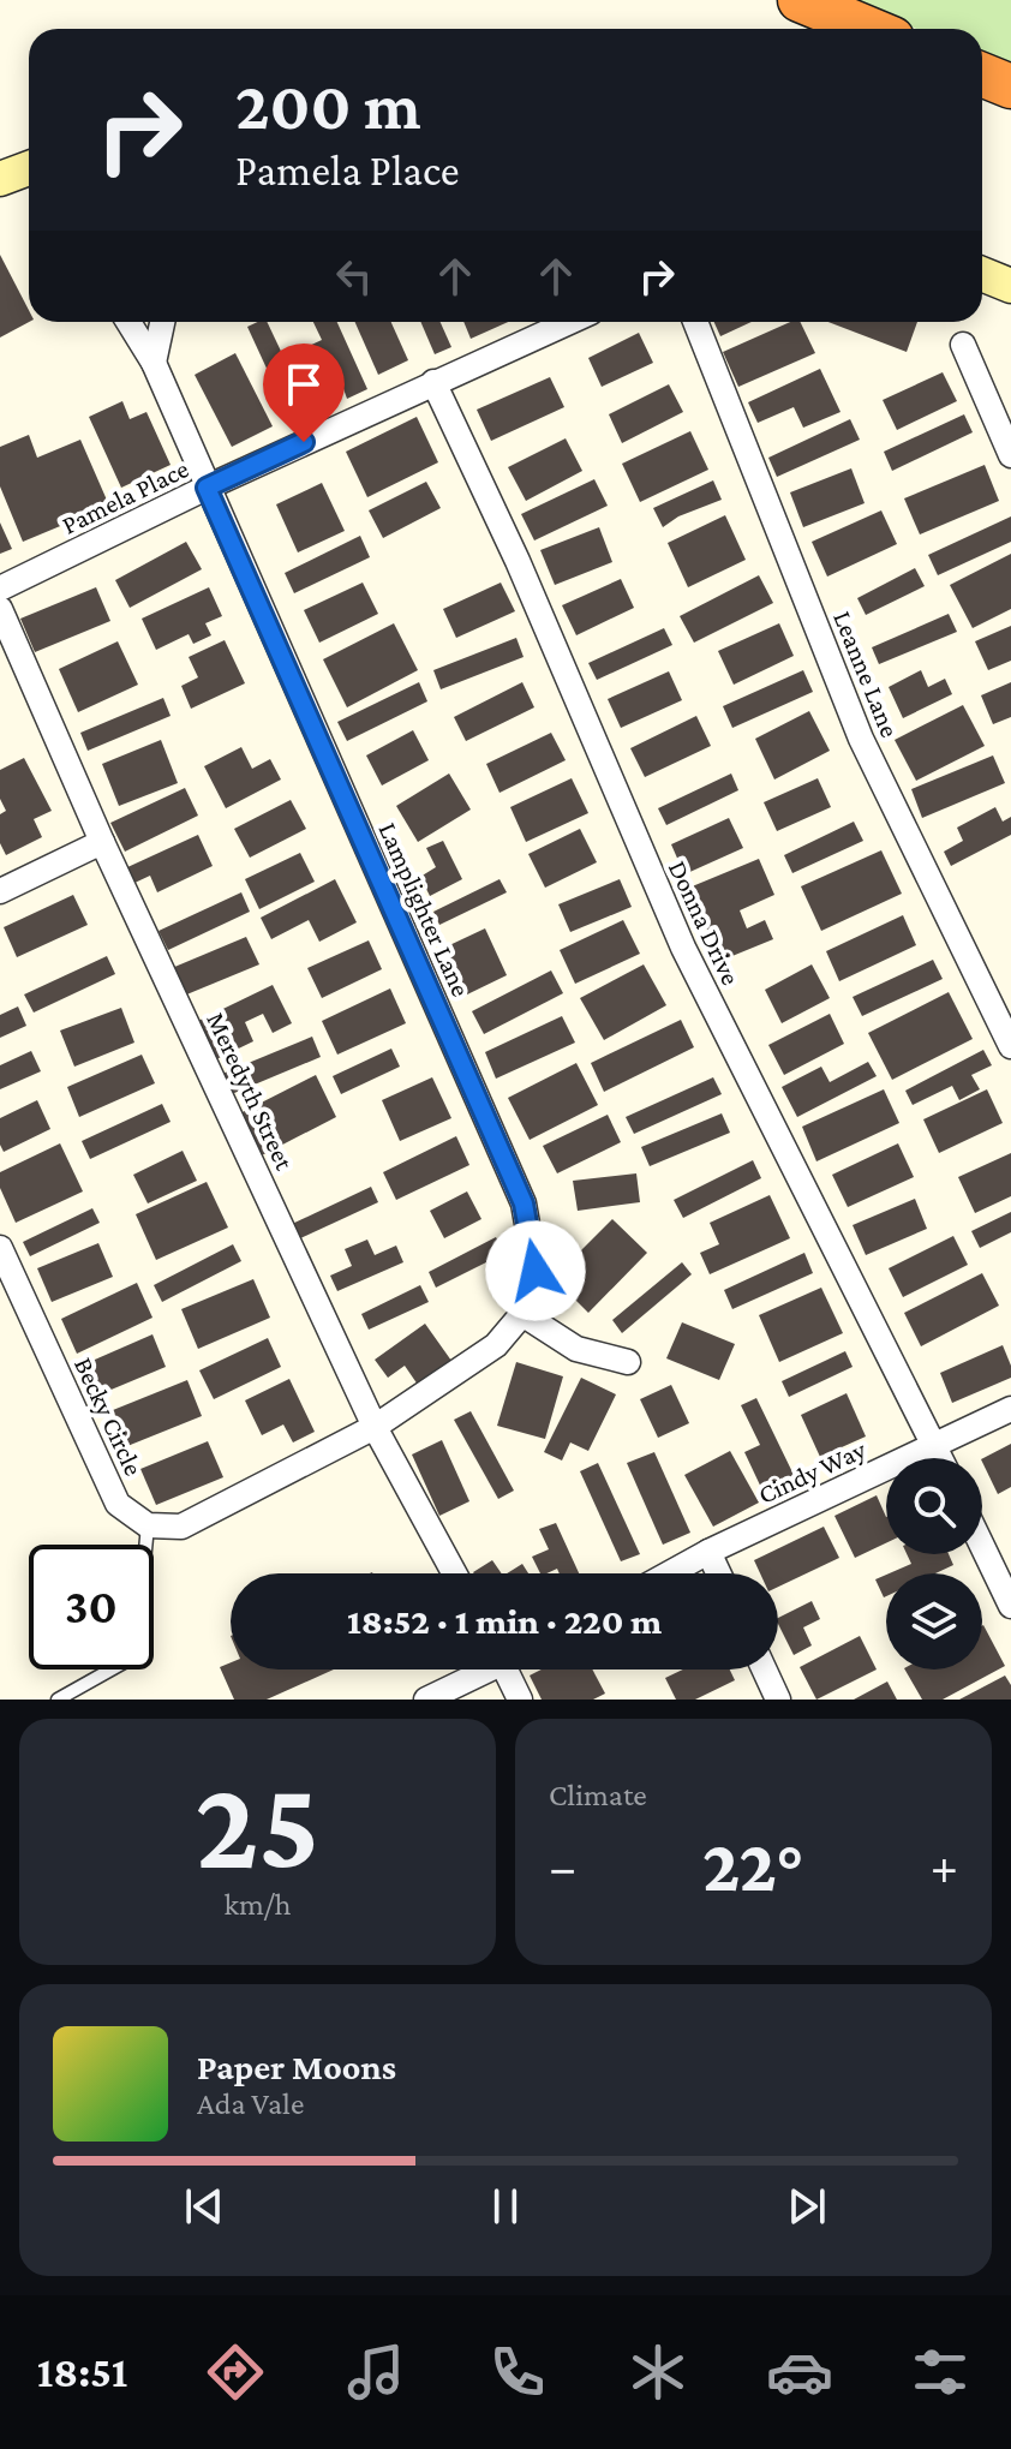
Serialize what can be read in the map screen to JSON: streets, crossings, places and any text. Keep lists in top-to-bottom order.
{
  "streets": {
    "street": [
      "Pamela Place",
      "Leanne Lane",
      "Lamplighter Lane",
      "Donna Drive",
      "Meredyth Street",
      "Becky Circle",
      "Cindy Way"
    ]
  },
  "crossings": [
    ["Pamela Place", "Lamplighter Lane"],
    ["Pamela Place", "Donna Drive"],
    ["Lamplighter Lane", "Meredyth Street"],
    ["Donna Drive", "Cindy Way"]
  ],
  "page": {
    "turn": ["200 m", "Pamela Place"],
    "limit": "30",
    "trip": "18:52 · 1 min · 220 m",
    "tile": [
      ["25", "km/h"],
      "Climate"
    ],
    "heat": ["−", "22°", "+"],
    "song": ["Paper Moons", "Ada Vale"],
    "tabs": "18:51"
  }
}
